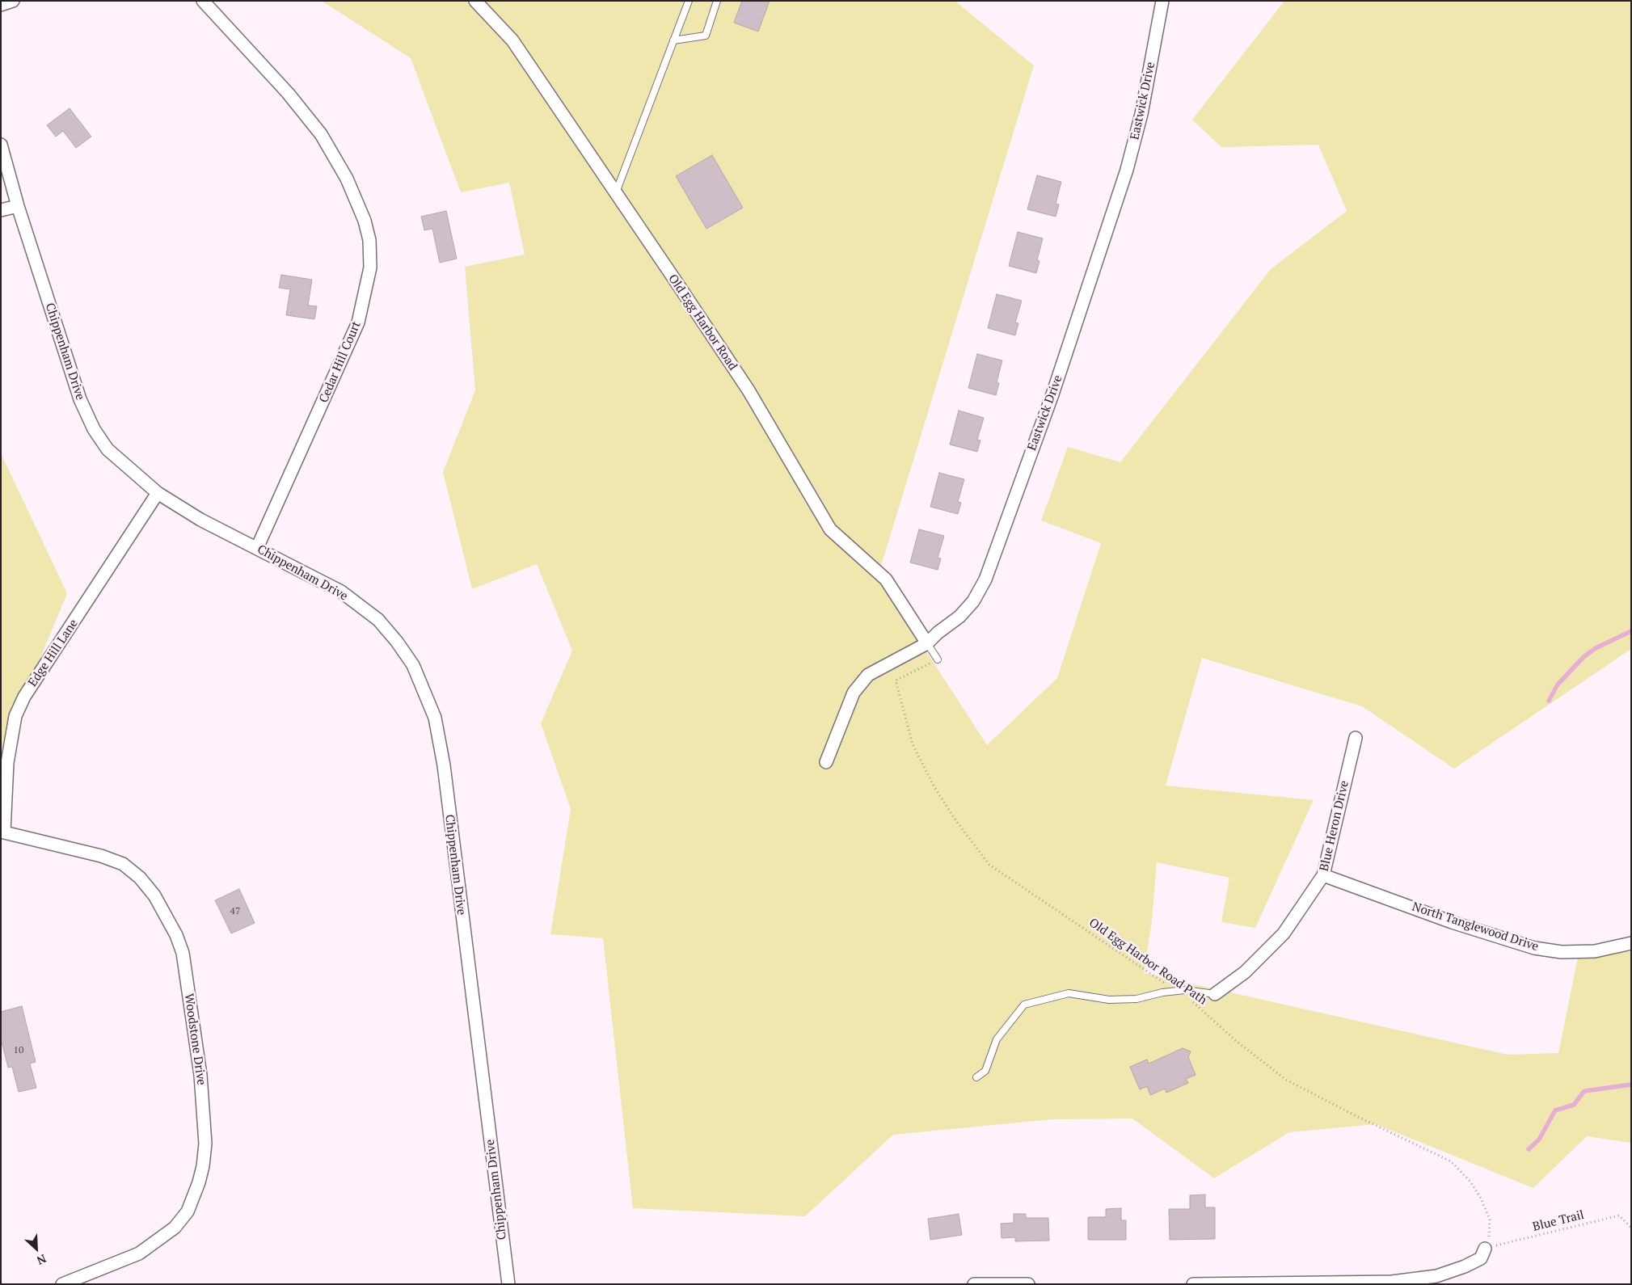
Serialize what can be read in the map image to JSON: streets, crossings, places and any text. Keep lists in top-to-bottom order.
{
  "streets": {
    "street": [
      "Eastwick Drive",
      "Old Egg Harbor Road",
      "Chippenham Drive",
      "Cedar Hill Court",
      "Edge Hill Lane",
      "Blue Heron Drive",
      "North Tanglewood Drive",
      "Woodstone Drive"
    ],
    "path": ["Old Egg Harbor Road Path", "Blue Trail"]
  },
  "crossings": [
    ["Eastwick Drive", "Old Egg Harbor Road"],
    ["Chippenham Drive", "Cedar Hill Court"],
    ["Chippenham Drive", "Edge Hill Lane"],
    ["Edge Hill Lane", "Woodstone Drive"],
    ["Blue Heron Drive", "North Tanglewood Drive"],
    ["Old Egg Harbor Road Path", "Blue Trail"]
  ],
  "house_numbers": ["47", "10"],
  "north": "bottom right"
}
